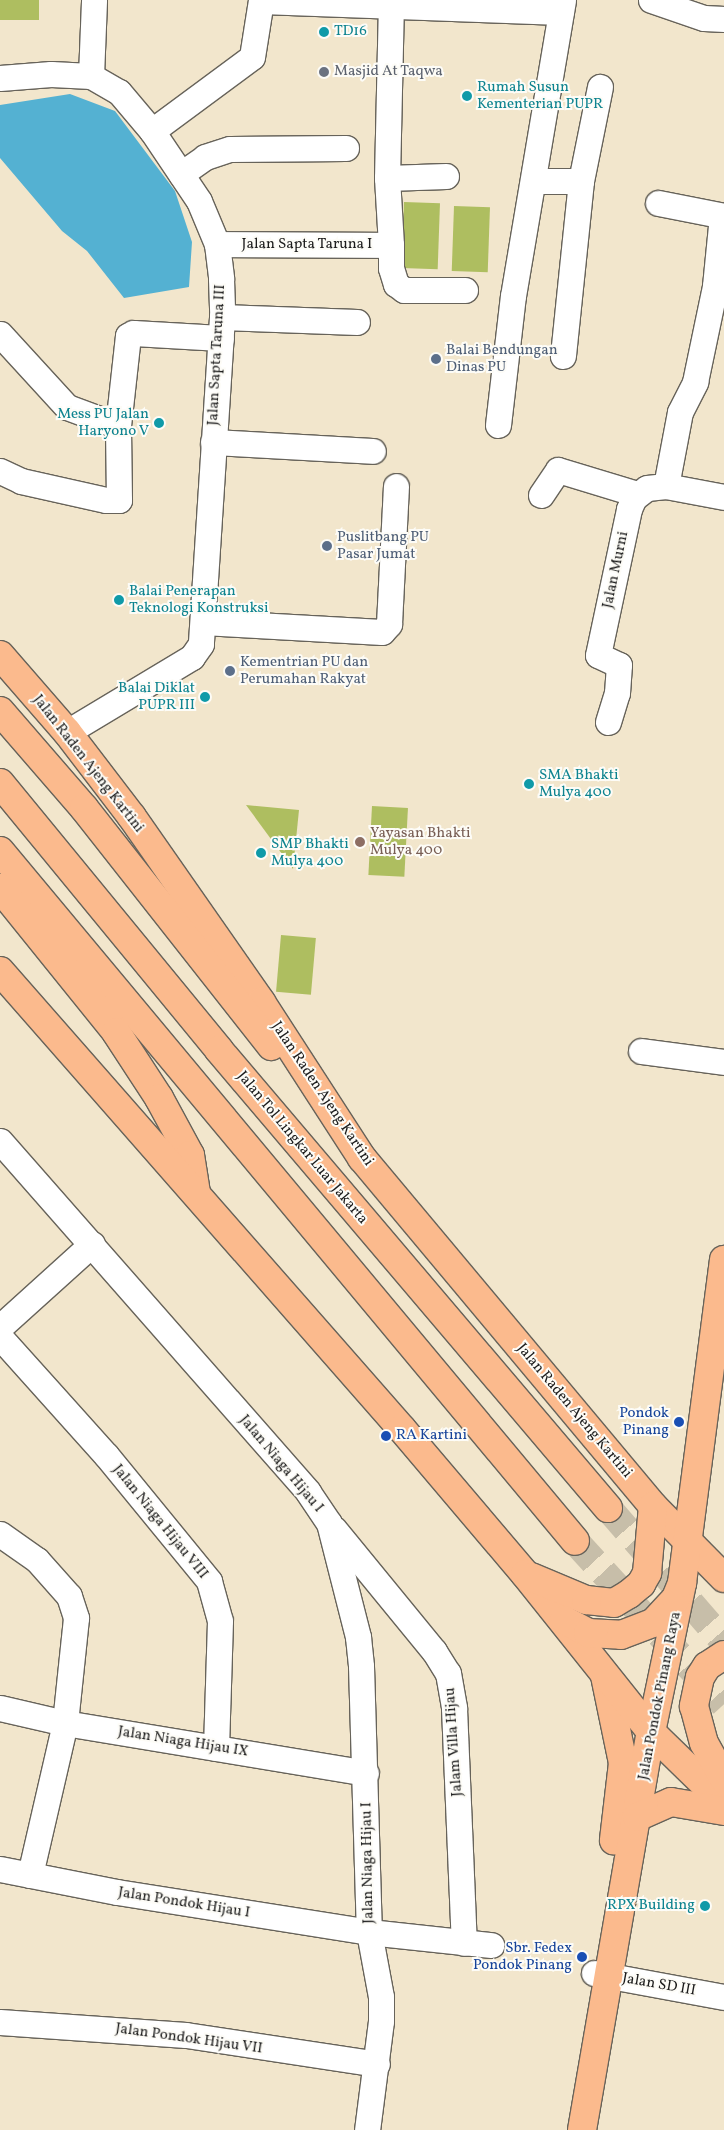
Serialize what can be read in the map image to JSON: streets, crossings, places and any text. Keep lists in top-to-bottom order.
{
  "streets": {
    "main road": ["Jalan Raden Ajeng Kartini", "Jalan Tol Lingkar Luar Jakarta", "Jalan Pondok Pinang Raya"],
    "street": [
      "Jalan Sapta Taruna I",
      "Jalan Sapta Taruna III",
      "Jalan Murni",
      "Jalan Niaga Hijau I",
      "Jalan Niaga Hijau VIII",
      "Jalan Niaga Hijau IX",
      "Jalam Villa Hijau",
      "Jalan Pondok Hijau I",
      "Jalan SD III",
      "Jalan Pondok Hijau VII"
    ]
  },
  "crossings": [
    ["Jalan Sapta Taruna I", "Jalan Sapta Taruna III"],
    ["Jalan Sapta Taruna III", "Jalan Raden Ajeng Kartini"],
    ["Jalan Raden Ajeng Kartini", "Jalan Pondok Pinang Raya"],
    ["Jalan Niaga Hijau I", "Jalan Niaga Hijau IX"],
    ["Jalan Niaga Hijau I", "Jalam Villa Hijau"],
    ["Jalan Niaga Hijau I", "Jalan Pondok Hijau I"],
    ["Jalan Niaga Hijau I", "Jalan Pondok Hijau VII"],
    ["Jalan Niaga Hijau VIII", "Jalan Niaga Hijau IX"],
    ["Jalan Pondok Pinang Raya", "Jalan SD III"]
  ],
  "places": [
    "TD16",
    "Masjid At Taqwa",
    "Rumah Susun Kementerian PUPR",
    "Balai Bendungan Dinas PU",
    "Mess PU Jalan Haryono V",
    "Puslitbang PU Pasar Jumat",
    "Balai Penerapan Teknologi Konstruksi",
    "Kementrian PU dan Perumahan Rakyat",
    "Balai Diklat PUPR III",
    "SMA Bhakti Mulya 400",
    "Yayasan Bhakti Mulya 400",
    "SMP Bhakti Mulya 400",
    "Pondok Pinang",
    "RA Kartini",
    "RPX Building",
    "Sbr. Fedex Pondok Pinang"
  ]
}
